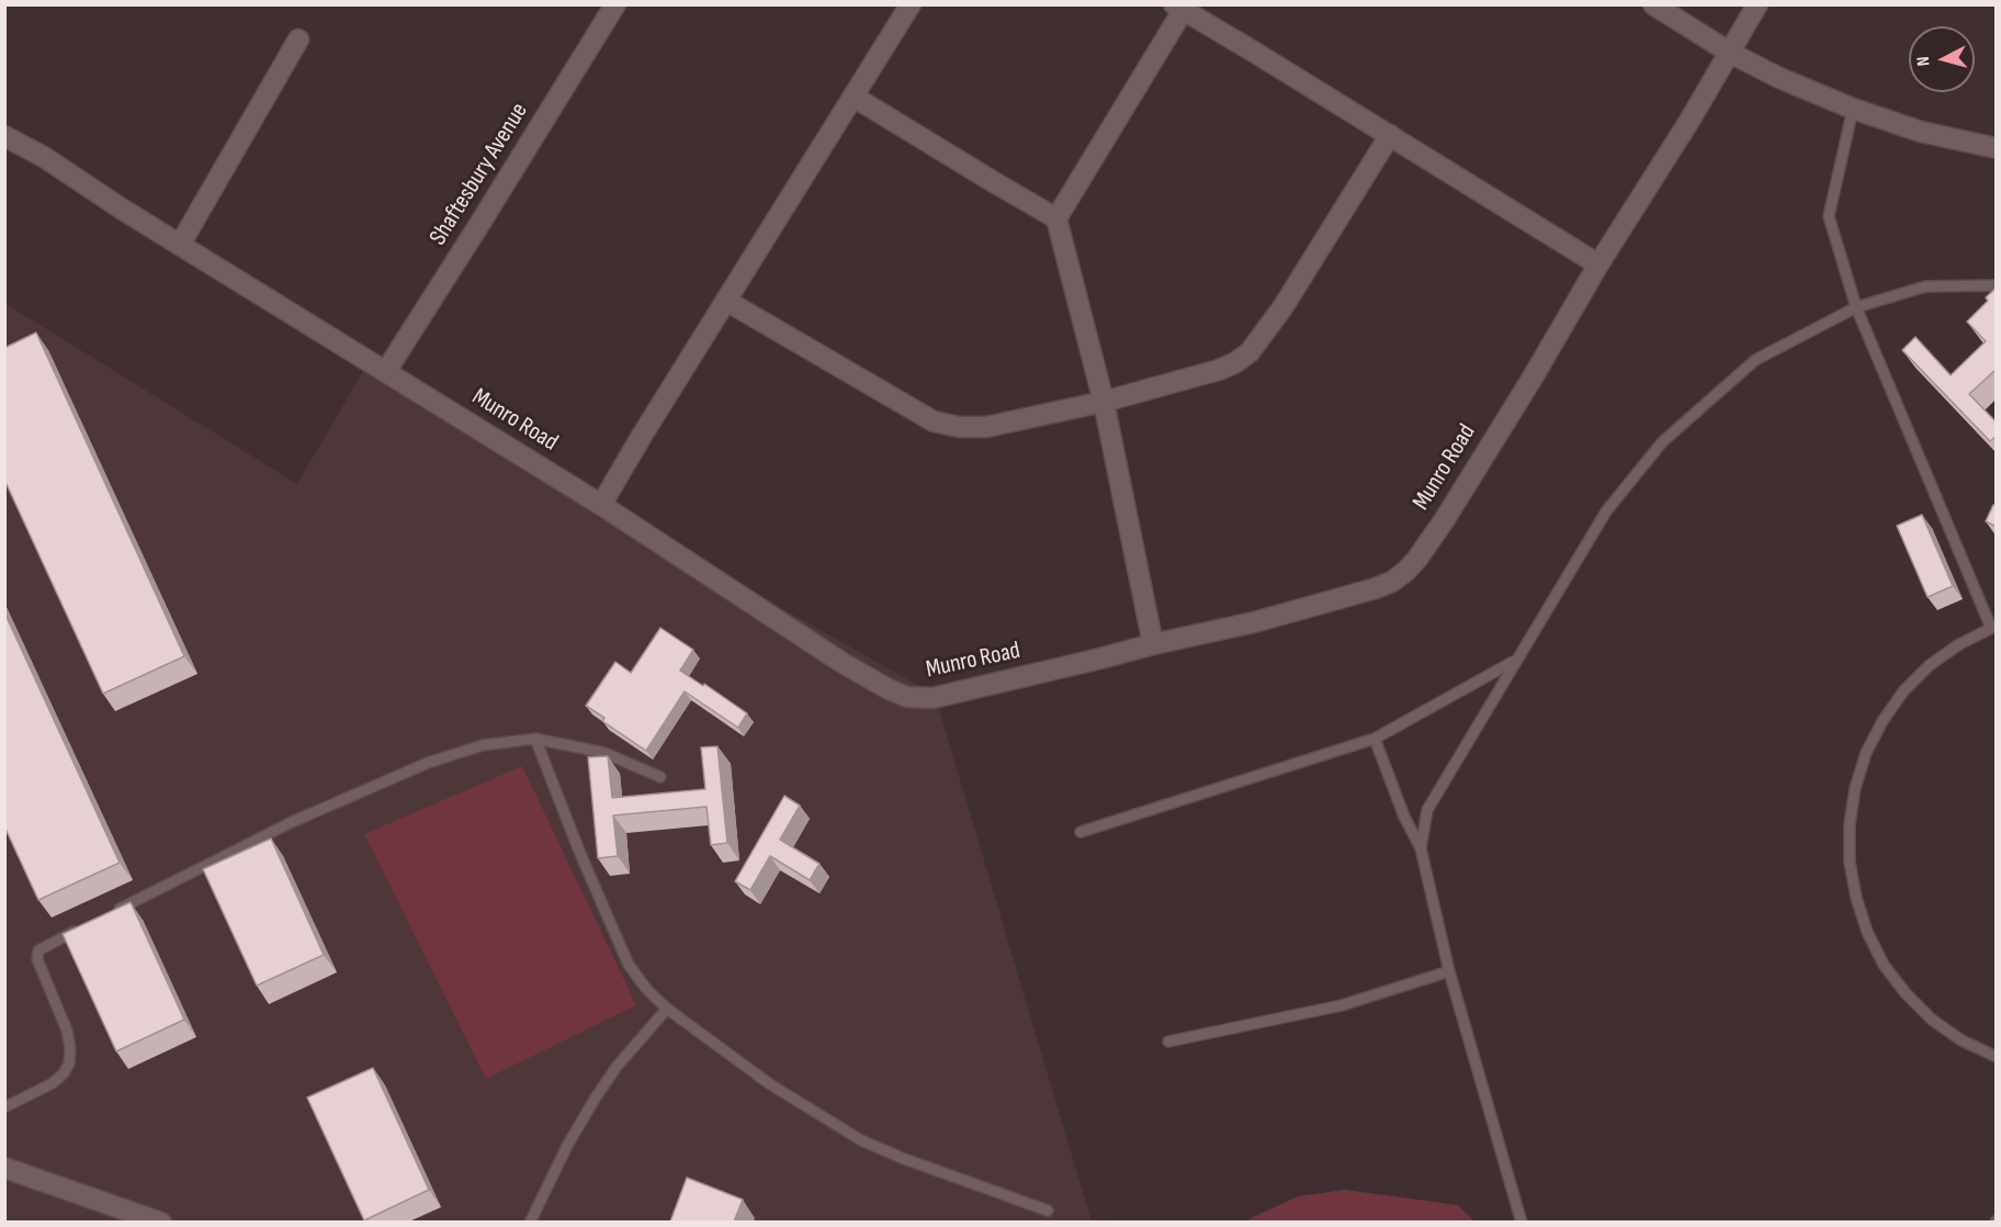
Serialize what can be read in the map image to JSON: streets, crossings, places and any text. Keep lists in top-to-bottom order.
{
  "streets": {
    "street": ["Shaftesbury Avenue", "Munro Road"]
  },
  "crossings": [
    ["Shaftesbury Avenue", "Munro Road"]
  ],
  "north": "left"
}
